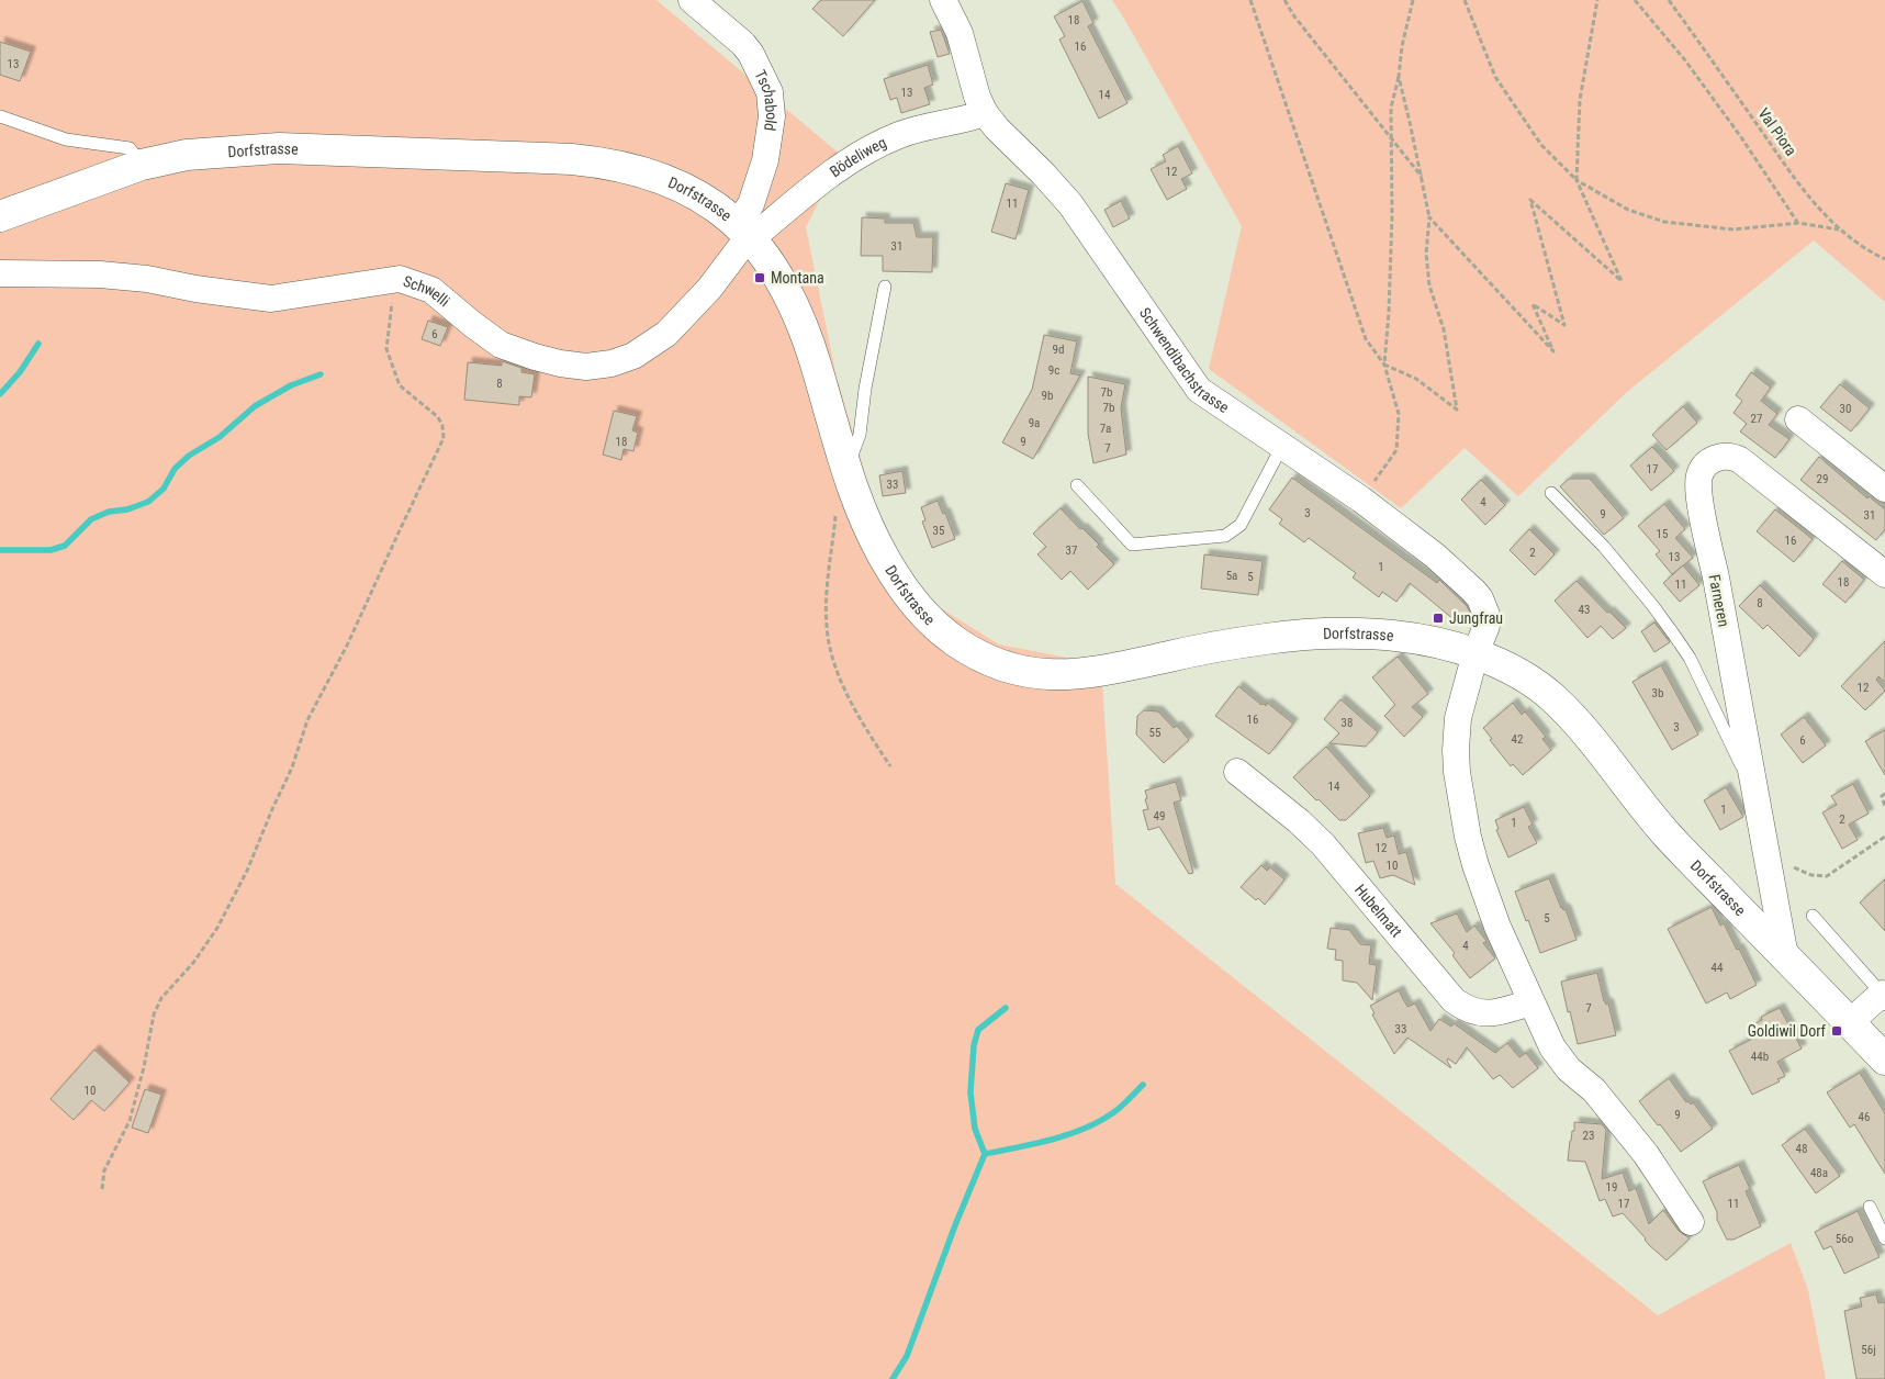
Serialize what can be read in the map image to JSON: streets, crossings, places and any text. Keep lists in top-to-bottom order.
{
  "streets": {
    "street": [
      "Tschabold",
      "Dorfstrasse",
      "Bödeliweg",
      "Schwelli",
      "Schwendibachstrasse",
      "Farneren",
      "Hubelmatt"
    ],
    "path": ["Val Piora"]
  },
  "crossings": [
    ["Tschabold", "Dorfstrasse"],
    ["Tschabold", "Bödeliweg"],
    ["Tschabold", "Schwelli"],
    ["Dorfstrasse", "Bödeliweg"],
    ["Dorfstrasse", "Schwelli"],
    ["Dorfstrasse", "Schwendibachstrasse"],
    ["Dorfstrasse", "Farneren"],
    ["Bödeliweg", "Schwelli"],
    ["Bödeliweg", "Schwendibachstrasse"]
  ],
  "places": {
    "transit": ["Montana", "Jungfrau", "Goldiwil Dorf"]
  },
  "house_numbers": [
    "18",
    "16",
    "13",
    "13",
    "14",
    "12",
    "11",
    "31",
    "6",
    "9d",
    "9c",
    "8",
    "7b",
    "9b",
    "7b",
    "30",
    "27",
    "9a",
    "7a",
    "18",
    "9",
    "7",
    "17",
    "29",
    "33",
    "4",
    "3",
    "9",
    "31",
    "35",
    "15",
    "16",
    "37",
    "2",
    "13",
    "1",
    "5a",
    "5",
    "18",
    "11",
    "8",
    "43",
    "12",
    "3b",
    "16",
    "38",
    "3",
    "55",
    "42",
    "6",
    "14",
    "1",
    "49",
    "2",
    "1",
    "12",
    "10",
    "5",
    "4",
    "44",
    "7",
    "33",
    "44b",
    "10",
    "9",
    "46",
    "23",
    "48",
    "48a",
    "19",
    "17",
    "11",
    "56o",
    "56j"
  ]
}
